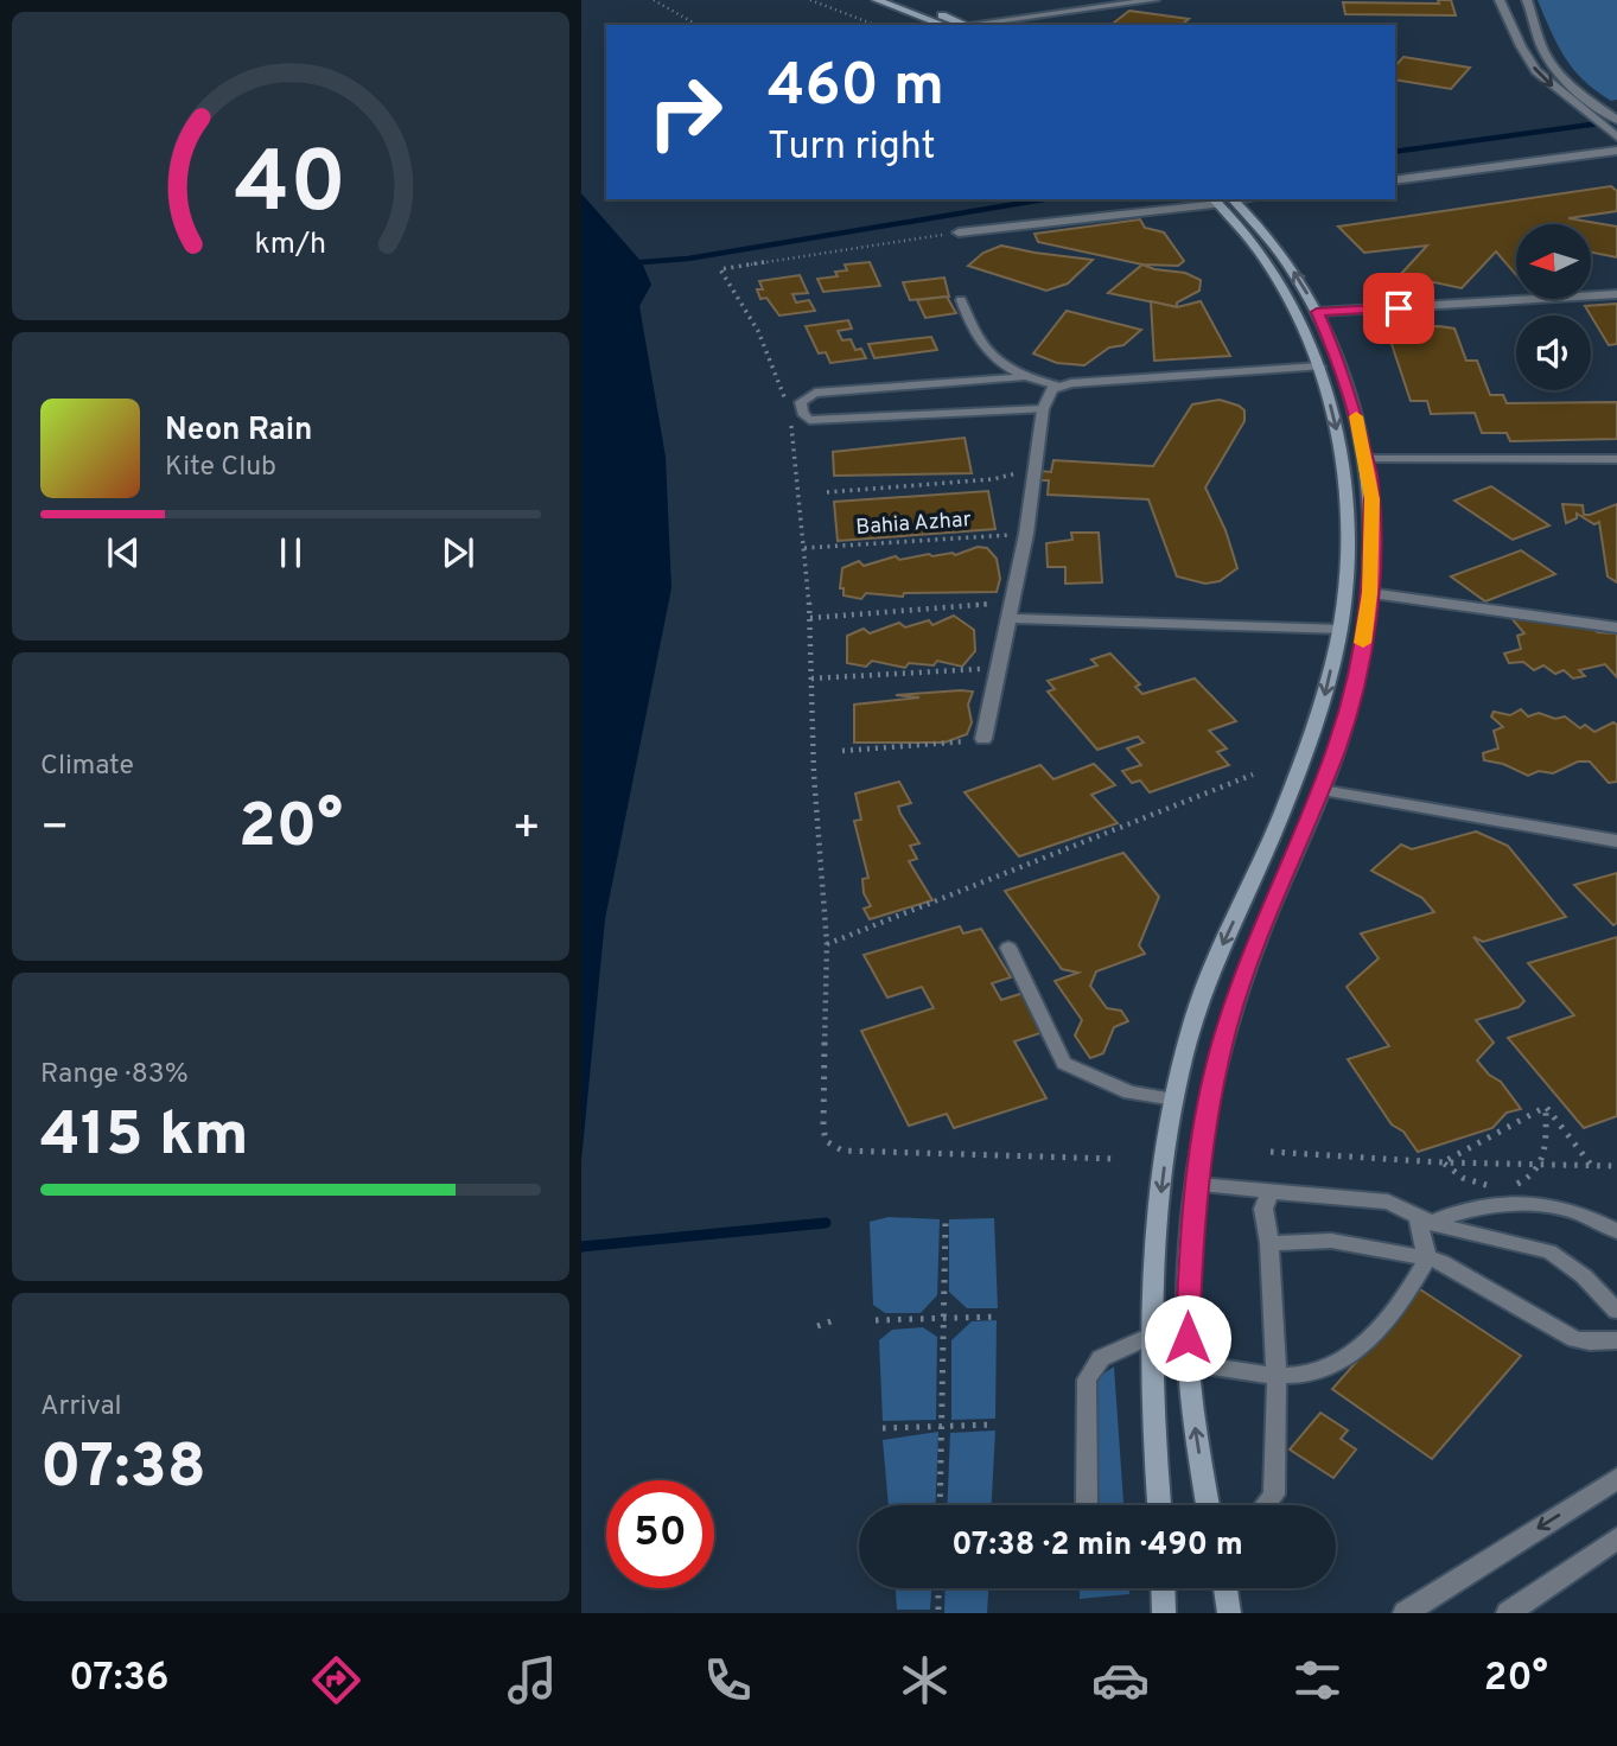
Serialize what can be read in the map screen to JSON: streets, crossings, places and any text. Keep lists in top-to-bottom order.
{
  "streets": {
    "path": ["Bahia Azhar"]
  },
  "north": "left",
  "page": {
    "turn": ["460 m", "Turn right"],
    "song": ["Neon Rain", "Kite Club"],
    "tile": [
      "Climate",
      ["Range · 83%", "415 km"],
      ["Arrival", "07:38"]
    ],
    "heat": ["−", "20°", "+"],
    "limit": "50",
    "trip": "07:38 · 2 min · 490 m",
    "tabs": ["07:36", "20°"],
    "gauge": ["40", "km/h"]
  }
}
